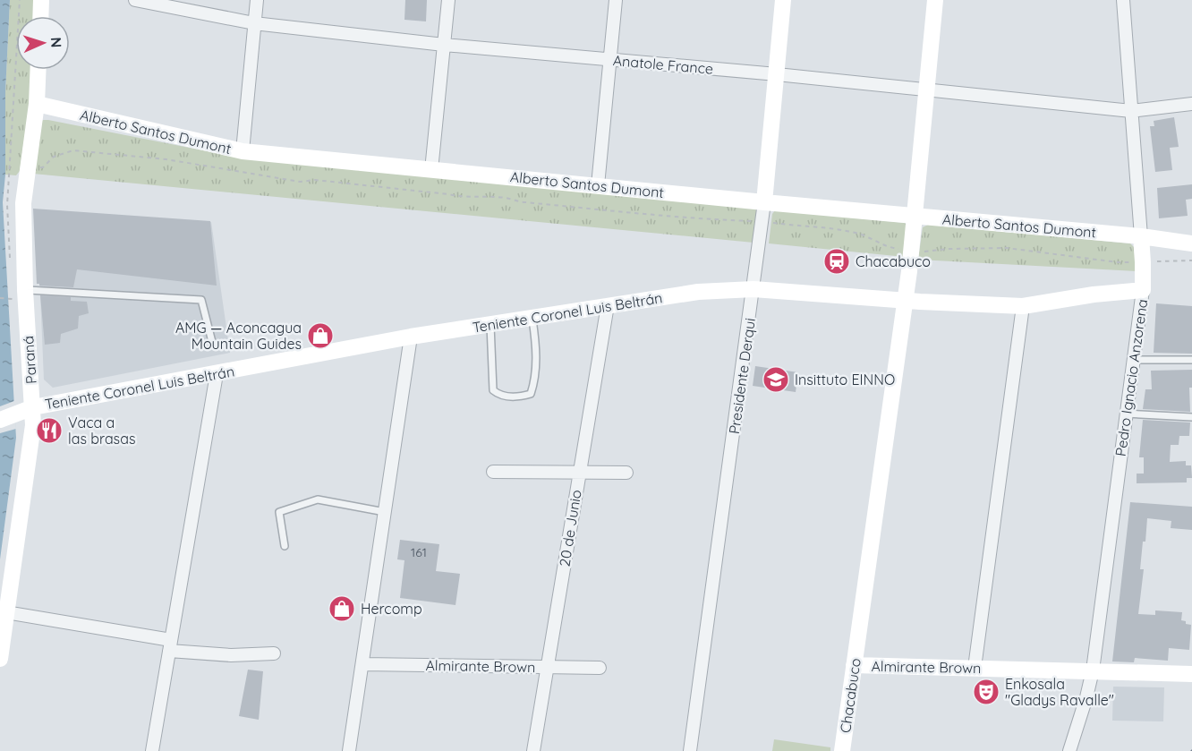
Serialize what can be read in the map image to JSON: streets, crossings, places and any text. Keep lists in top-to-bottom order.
{
  "streets": {
    "street": [
      "Anatole France",
      "Alberto Santos Dumont",
      "Teniente Coronel Luis Beltrán",
      "Paraná",
      "Presidente Derqui",
      "Pedro Ignacio Anzorena",
      "20 de Junio",
      "Almirante Brown",
      "Chacabuco"
    ]
  },
  "crossings": [
    ["Anatole France", "Presidente Derqui"],
    ["Anatole France", "Pedro Ignacio Anzorena"],
    ["Anatole France", "Chacabuco"],
    ["Alberto Santos Dumont", "Paraná"],
    ["Alberto Santos Dumont", "Presidente Derqui"],
    ["Alberto Santos Dumont", "Pedro Ignacio Anzorena"],
    ["Alberto Santos Dumont", "Chacabuco"],
    ["Teniente Coronel Luis Beltrán", "Paraná"],
    ["Teniente Coronel Luis Beltrán", "Presidente Derqui"],
    ["Teniente Coronel Luis Beltrán", "Pedro Ignacio Anzorena"],
    ["Teniente Coronel Luis Beltrán", "20 de Junio"],
    ["Teniente Coronel Luis Beltrán", "Chacabuco"],
    ["Pedro Ignacio Anzorena", "Almirante Brown"],
    ["20 de Junio", "Almirante Brown"],
    ["Almirante Brown", "Chacabuco"]
  ],
  "places": {
    "station": ["Chacabuco"],
    "shop": ["AMG — Aconcagua Mountain Guides", "Hercomp"],
    "school or university": ["Insittuto EINNO"],
    "restaurant": ["Vaca a las brasas"],
    "theatre": ["Enkosala \"Gladys Ravalle\""]
  },
  "house_numbers": ["161"],
  "north": "right"
}
